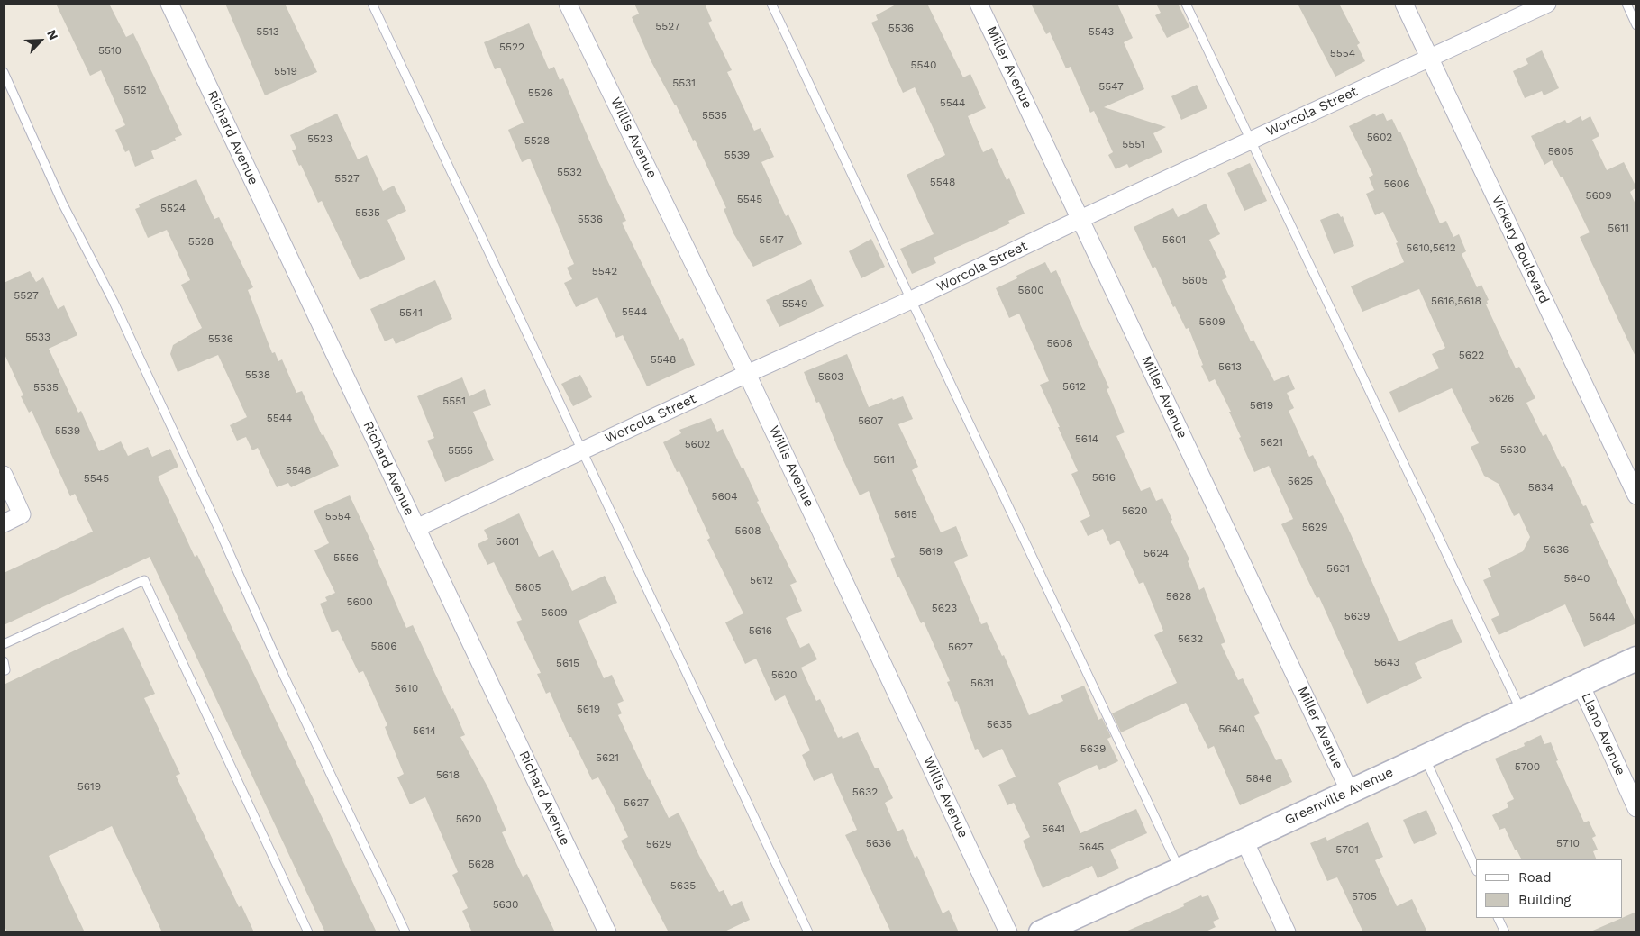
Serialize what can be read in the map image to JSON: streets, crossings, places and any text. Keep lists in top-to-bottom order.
{
  "streets": {
    "main road": ["Greenville Avenue"],
    "street": [
      "Miller Avenue",
      "Worcola Street",
      "Richard Avenue",
      "Willis Avenue",
      "Vickery Boulevard",
      "Llano Avenue"
    ]
  },
  "crossings": [
    ["Miller Avenue", "Worcola Street"],
    ["Miller Avenue", "Greenville Avenue"],
    ["Worcola Street", "Richard Avenue"],
    ["Worcola Street", "Willis Avenue"],
    ["Worcola Street", "Vickery Boulevard"],
    ["Llano Avenue", "Greenville Avenue"]
  ],
  "house_numbers": [
    "5527",
    "5536",
    "5513",
    "5543",
    "5522",
    "5510",
    "5554",
    "5540",
    "5519",
    "5531",
    "5547",
    "5512",
    "5526",
    "5544",
    "5535",
    "5602",
    "5523",
    "5528",
    "5551",
    "5605",
    "5539",
    "5532",
    "5527",
    "5548",
    "5606",
    "5609",
    "5545",
    "5524",
    "5535",
    "5536",
    "5611",
    "5547",
    "5601",
    "5528",
    "5610,5612",
    "5542",
    "5605",
    "5600",
    "5527",
    "5616,5618",
    "5549",
    "5544",
    "5541",
    "5609",
    "5533",
    "5536",
    "5608",
    "5622",
    "5548",
    "5613",
    "5538",
    "5603",
    "5612",
    "5535",
    "5626",
    "5551",
    "5619",
    "5544",
    "5607",
    "5539",
    "5614",
    "5621",
    "5602",
    "5630",
    "5555",
    "5611",
    "5548",
    "5616",
    "5545",
    "5625",
    "5634",
    "5604",
    "5620",
    "5615",
    "5554",
    "5629",
    "5608",
    "5601",
    "5636",
    "5619",
    "5624",
    "5556",
    "5631",
    "5640",
    "5612",
    "5605",
    "5628",
    "5600",
    "5623",
    "5609",
    "5639",
    "5644",
    "5616",
    "5632",
    "5606",
    "5627",
    "5643",
    "5615",
    "5620",
    "5631",
    "5610",
    "5619",
    "5635",
    "5640",
    "5614",
    "5639",
    "5621",
    "5700",
    "5618",
    "5646",
    "5619",
    "5632",
    "5627",
    "5620",
    "5641",
    "5636",
    "5710",
    "5629",
    "5645",
    "5701",
    "5628",
    "5635",
    "5705",
    "5630"
  ],
  "legend": ["Road", "Building"],
  "north": "top right"
}
